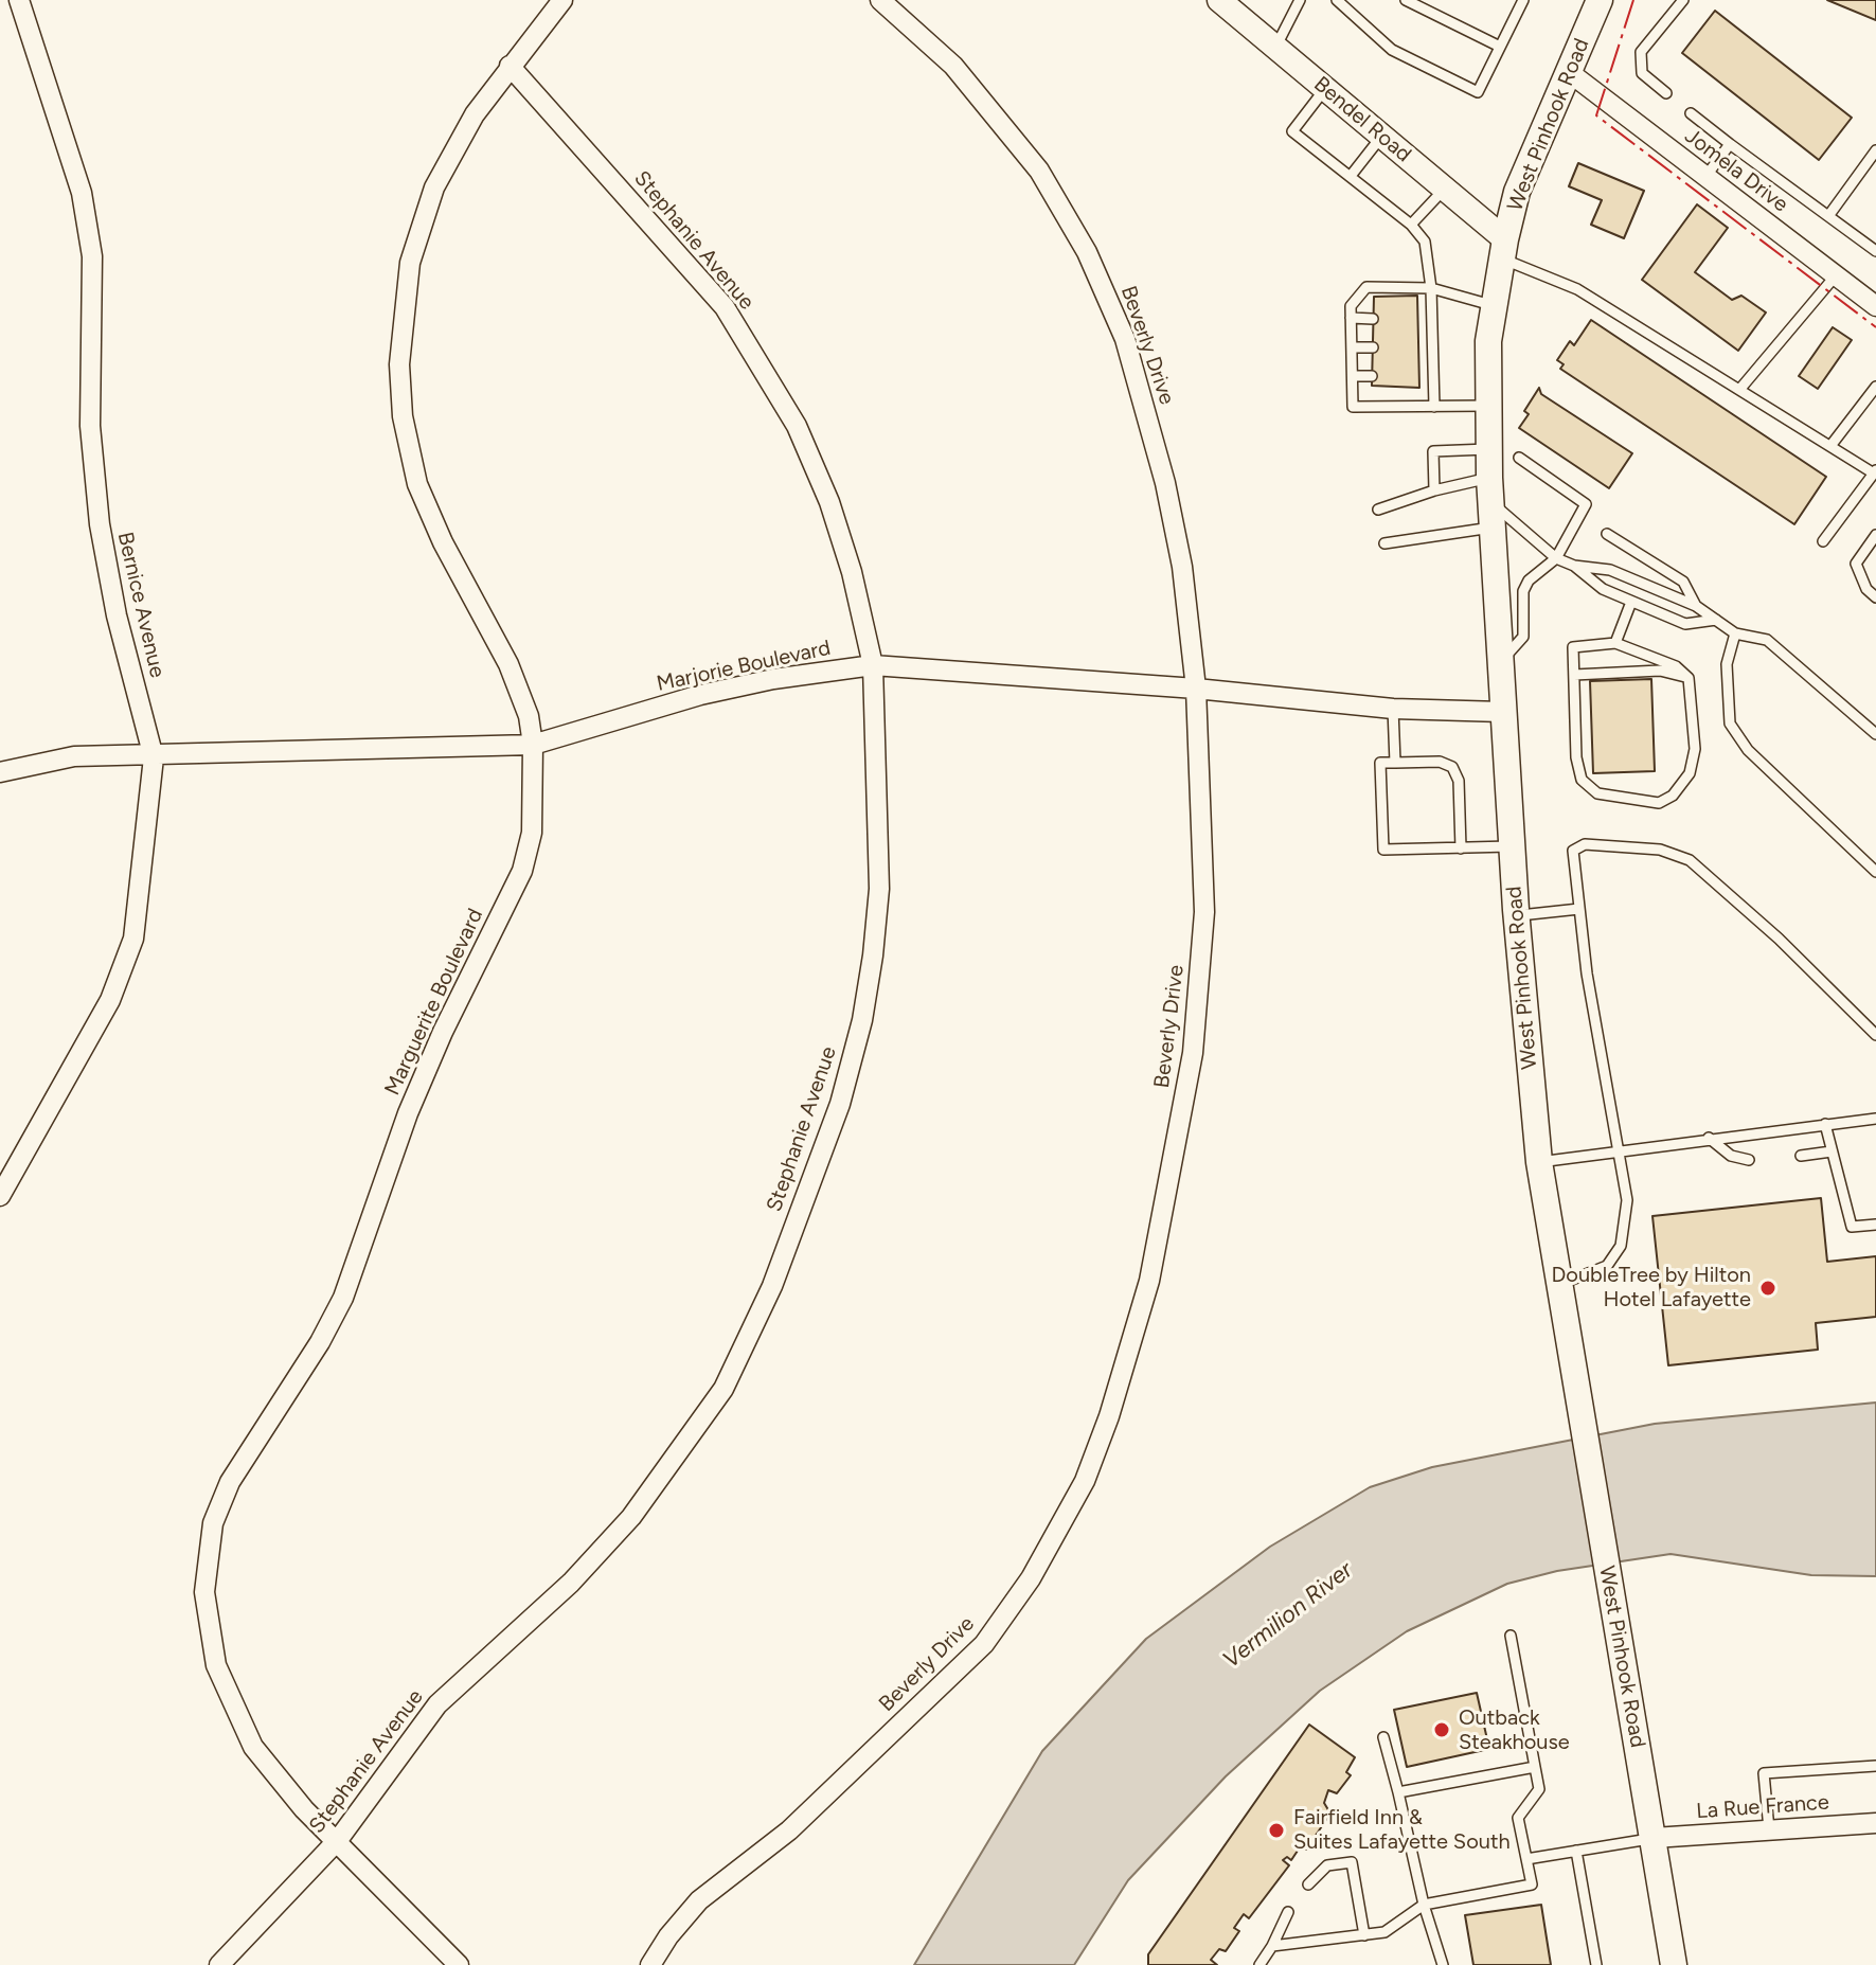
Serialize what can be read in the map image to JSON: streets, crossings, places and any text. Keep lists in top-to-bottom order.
{
  "streets": {
    "main road": ["West Pinhook Road"],
    "street": [
      "Bendel Road",
      "Jomela Drive",
      "Stephanie Avenue",
      "Beverly Drive",
      "Bernice Avenue",
      "Marjorie Boulevard",
      "Marguerite Boulevard",
      "La Rue France"
    ]
  },
  "crossings": [
    ["Bendel Road", "West Pinhook Road"],
    ["West Pinhook Road", "Jomela Drive"],
    ["West Pinhook Road", "Marjorie Boulevard"],
    ["West Pinhook Road", "La Rue France"],
    ["Stephanie Avenue", "Marjorie Boulevard"],
    ["Stephanie Avenue", "Marguerite Boulevard"],
    ["Beverly Drive", "Marjorie Boulevard"],
    ["Bernice Avenue", "Marjorie Boulevard"],
    ["Marjorie Boulevard", "Marguerite Boulevard"]
  ],
  "water": ["Vermilion River"],
  "places": ["DoubleTree by Hilton Hotel Lafayette", "Outback Steakhouse", "Fairfield Inn & Suites Lafayette South"]
}
